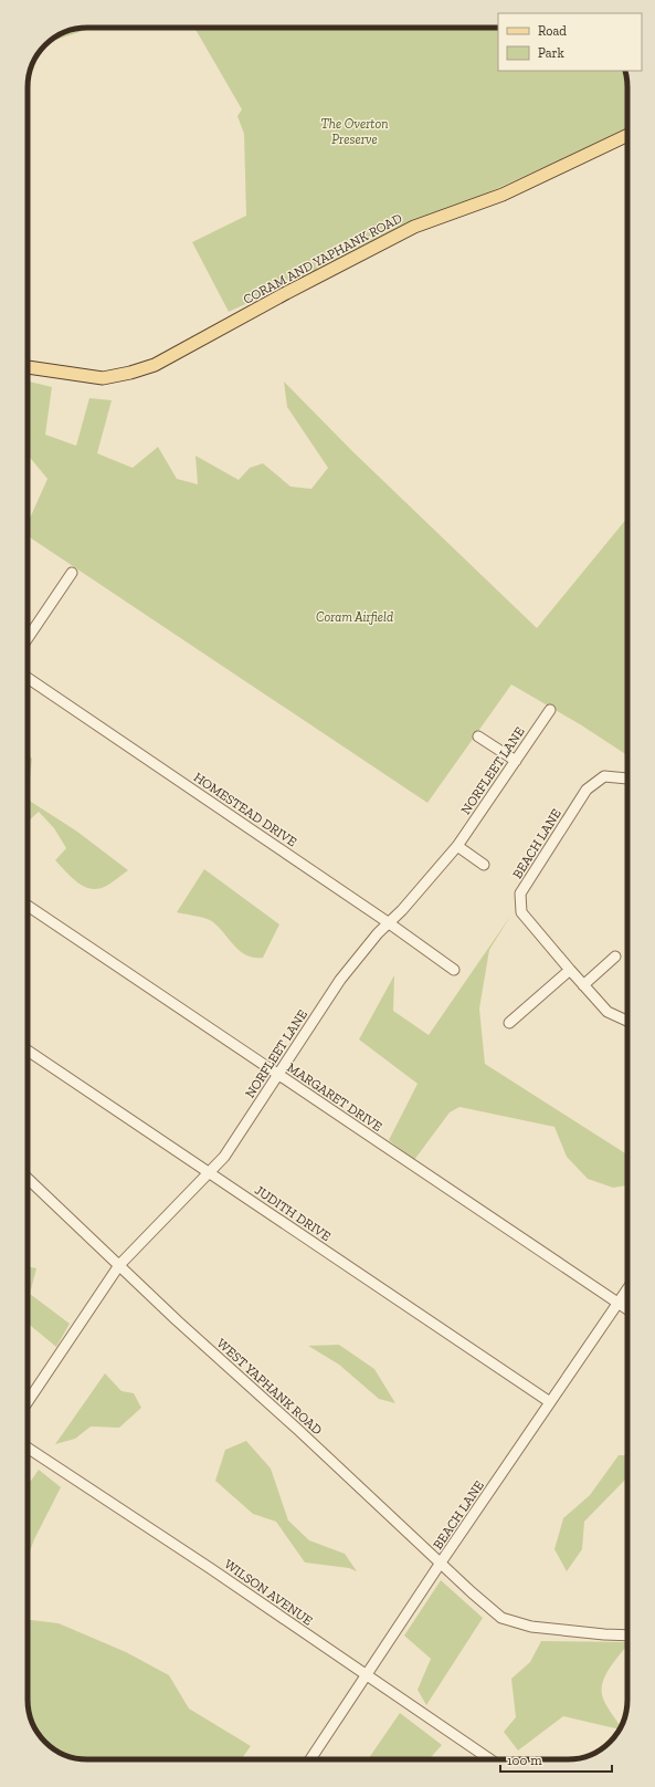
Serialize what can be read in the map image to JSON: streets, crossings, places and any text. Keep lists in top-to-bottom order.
{
  "streets": {
    "main road": ["CORAM AND YAPHANK ROAD"],
    "street": [
      "NORFLEET LANE",
      "HOMESTEAD DRIVE",
      "BEACH LANE",
      "MARGARET DRIVE",
      "JUDITH DRIVE",
      "WEST YAPHANK ROAD",
      "WILSON AVENUE"
    ]
  },
  "crossings": [
    ["NORFLEET LANE", "HOMESTEAD DRIVE"],
    ["NORFLEET LANE", "MARGARET DRIVE"],
    ["NORFLEET LANE", "JUDITH DRIVE"],
    ["NORFLEET LANE", "WEST YAPHANK ROAD"],
    ["BEACH LANE", "MARGARET DRIVE"],
    ["BEACH LANE", "JUDITH DRIVE"],
    ["BEACH LANE", "WEST YAPHANK ROAD"],
    ["BEACH LANE", "WILSON AVENUE"]
  ],
  "parks": ["The Overton Preserve", "Coram Airfield"],
  "legend": ["Road", "Park"],
  "scale_bar": "100 m"
}
